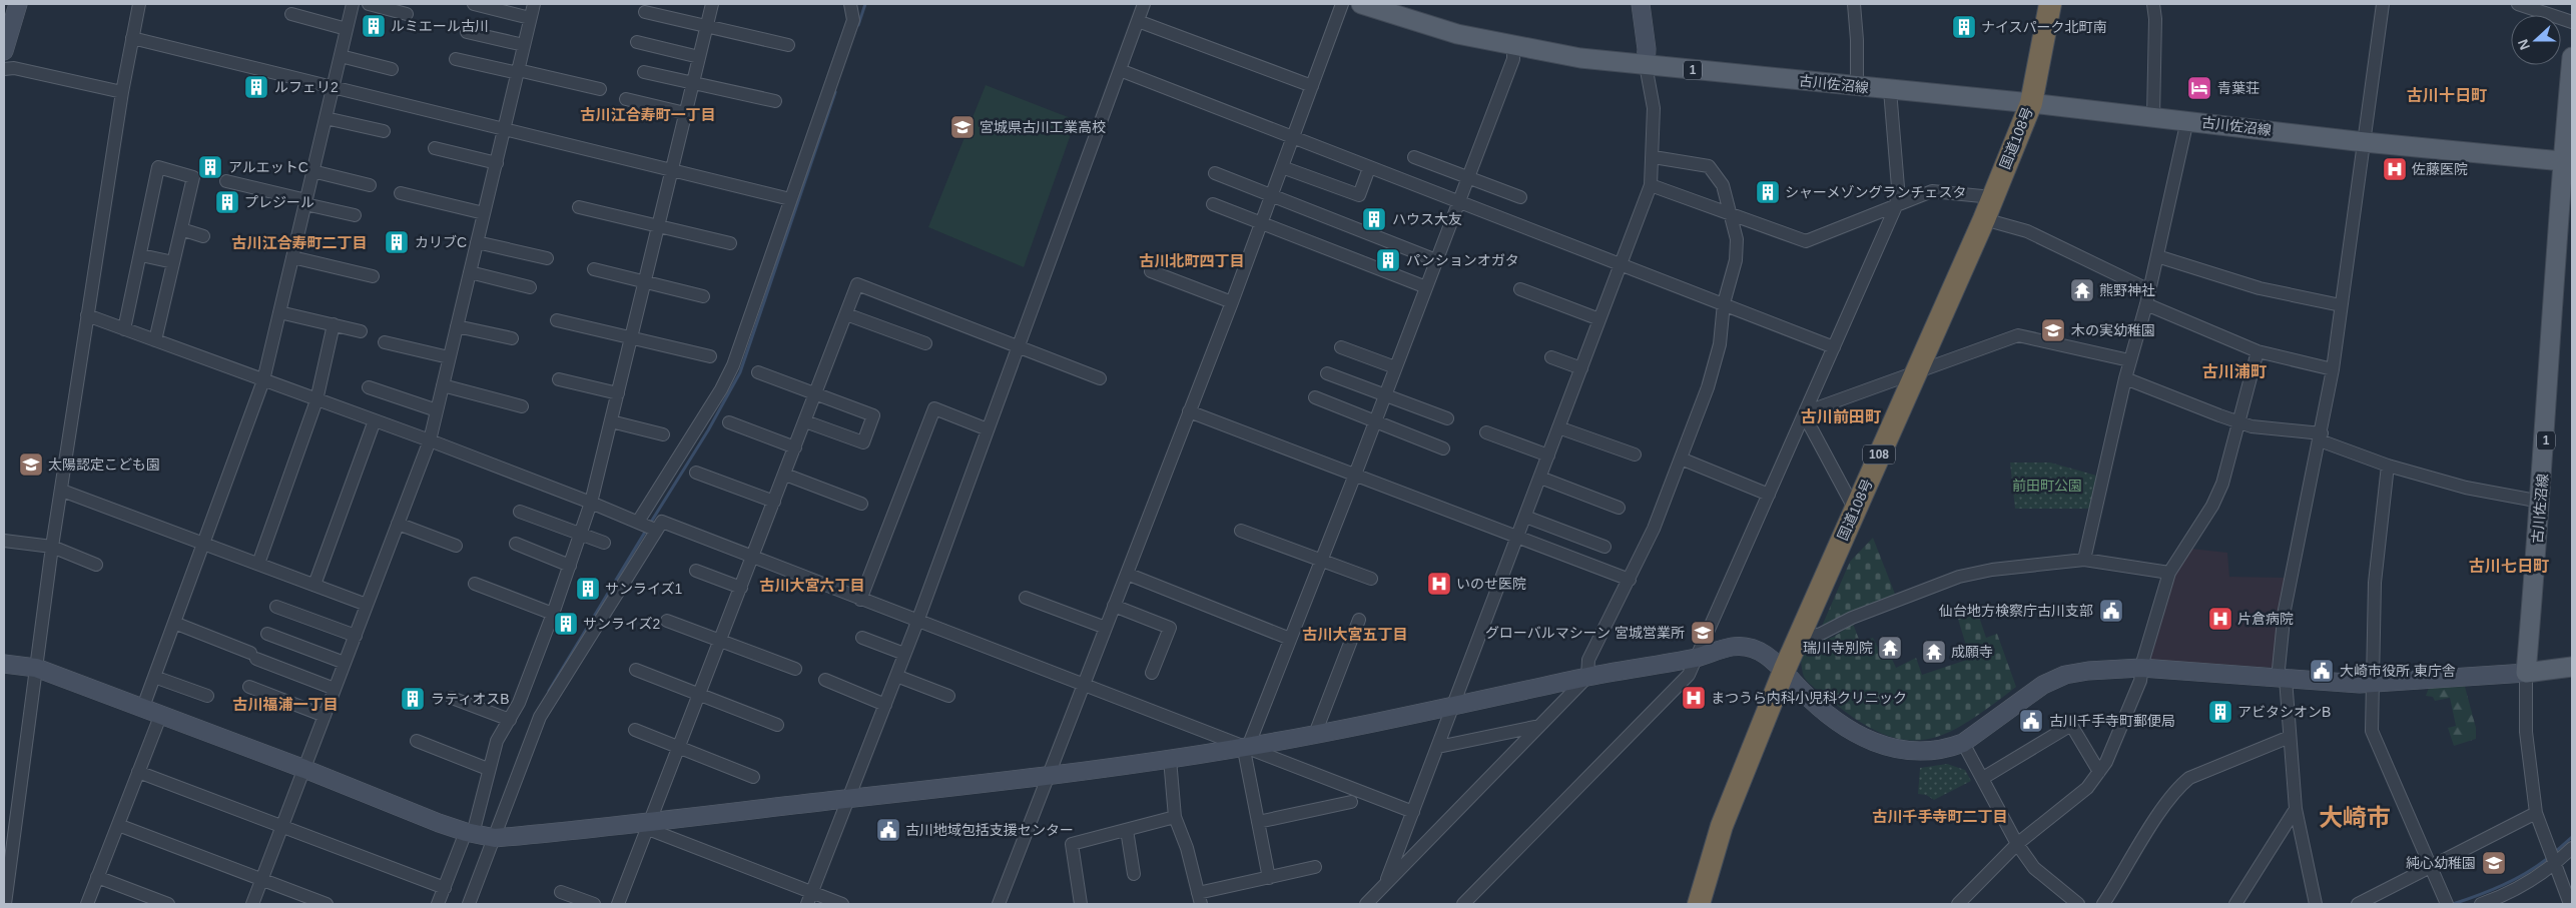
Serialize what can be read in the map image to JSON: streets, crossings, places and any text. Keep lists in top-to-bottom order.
{
  "streets": {
    "highway": ["国道108号", "108"],
    "main road": ["1", "古川佐沼線"]
  },
  "crossings": [
    ["古川佐沼線", "国道108号"]
  ],
  "districts": [
    "古川十日町",
    "古川江合寿町一丁目",
    "古川江合寿町二丁目",
    "古川北町四丁目",
    "古川浦町",
    "古川前田町",
    "古川七日町",
    "古川大宮六丁目",
    "古川大宮五丁目",
    "古川福浦一丁目",
    "古川千手寺町二丁目",
    "大崎市"
  ],
  "parks": ["前田町公園"],
  "places": {
    "building": [
      "ルミエール古川",
      "ナイスパーク北町南",
      "ルフェリ2",
      "アルエットC",
      "シャーメゾングランチェスタ",
      "プレジール",
      "ハウス大友",
      "カリブC",
      "パンションオガタ",
      "サンライズ1",
      "サンライズ2",
      "ラティオスB",
      "アビタシオンB"
    ],
    "hotel": ["青葉荘"],
    "school or university": [
      "宮城県古川工業高校",
      "木の実幼稚園",
      "太陽認定こども園",
      "グローバルマシーン 宮城営業所",
      "純心幼稚園"
    ],
    "hospital": [
      "佐藤医院",
      "いのせ医院",
      "片倉病院",
      "まつうら内科小児科クリニック"
    ],
    "temple": ["熊野神社", "瑞川寺別院", "成願寺"],
    "public building": [
      "仙台地方検察庁古川支部",
      "大崎市役所 東庁舎",
      "古川千手寺町郵便局",
      "古川地域包括支援センター"
    ]
  },
  "north": "left"
}
